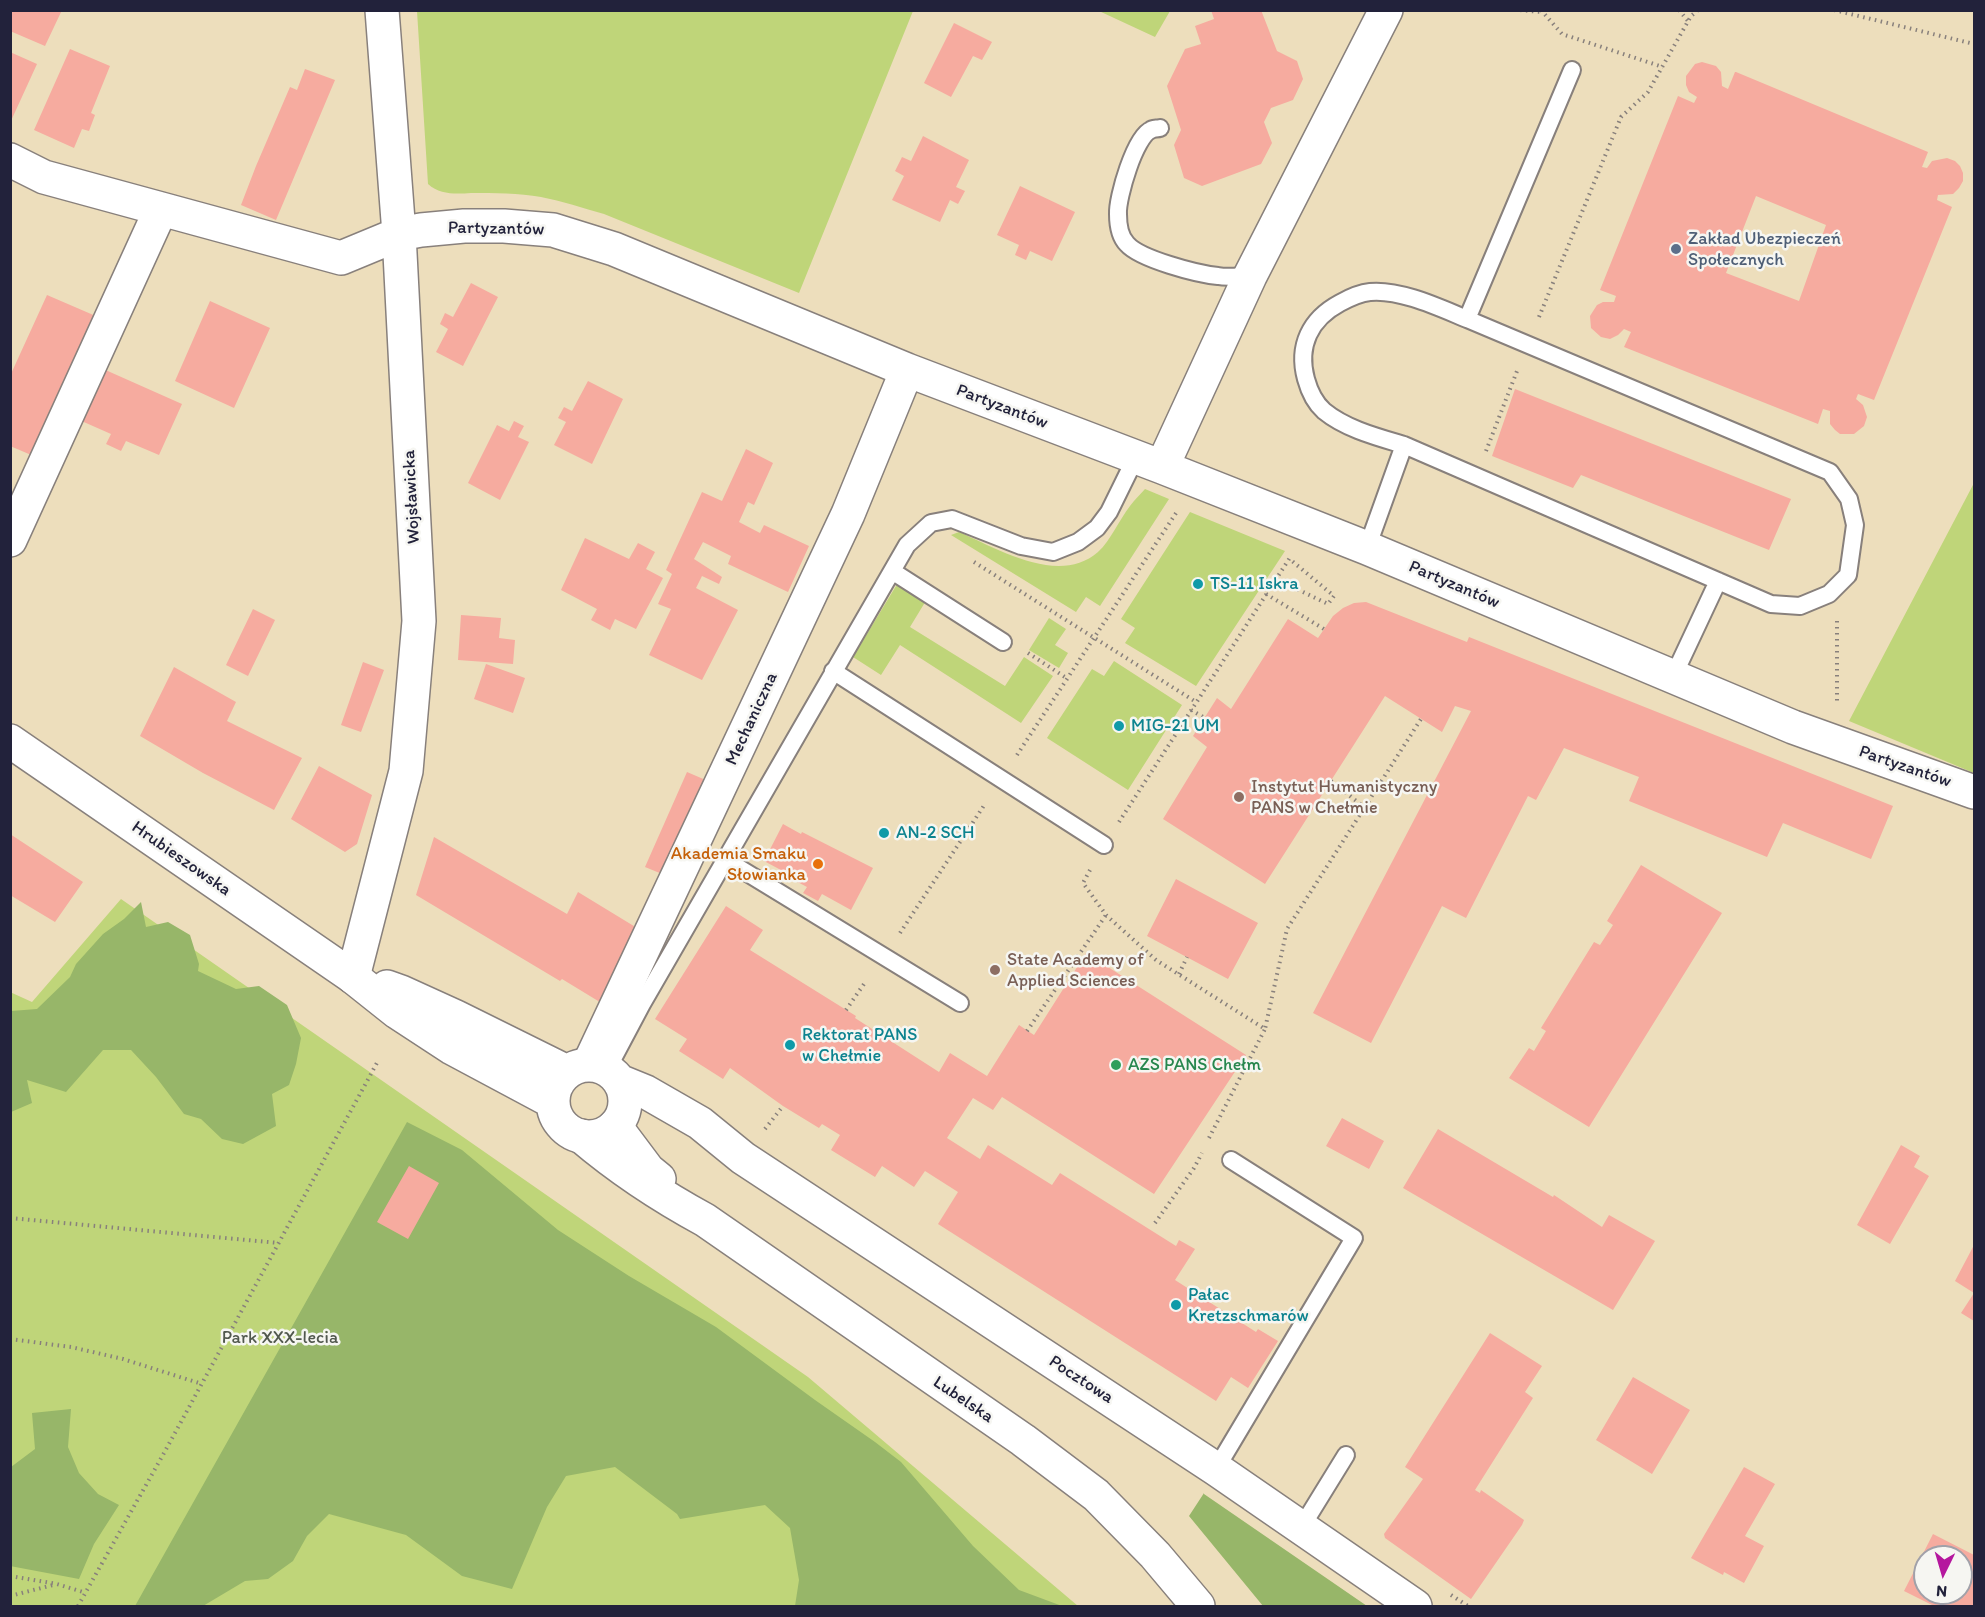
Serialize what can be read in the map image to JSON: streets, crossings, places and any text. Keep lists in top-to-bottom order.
{
  "streets": {
    "street": [
      "Partyzantów",
      "Wojsławicka",
      "Mechaniczna",
      "Hrubieszowska",
      "Pocztowa",
      "Lubelska"
    ]
  },
  "crossings": [
    ["Partyzantów", "Wojsławicka"],
    ["Partyzantów", "Mechaniczna"],
    ["Wojsławicka", "Hrubieszowska"]
  ],
  "parks": ["Park XXX-lecia"],
  "places": [
    "Zakład Ubezpieczeń Społecznych",
    "TS-11 Iskra",
    "MIG-21 UM",
    "Instytut Humanistyczny PANS w Chełmie",
    "AN-2 SCH",
    "Akademia Smaku Słowianka",
    "State Academy of Applied Sciences",
    "Rektorat PANS w Chełmie",
    "AZS PANS Chełm",
    "Pałac Kretzschmarów"
  ],
  "north": "bottom"
}
